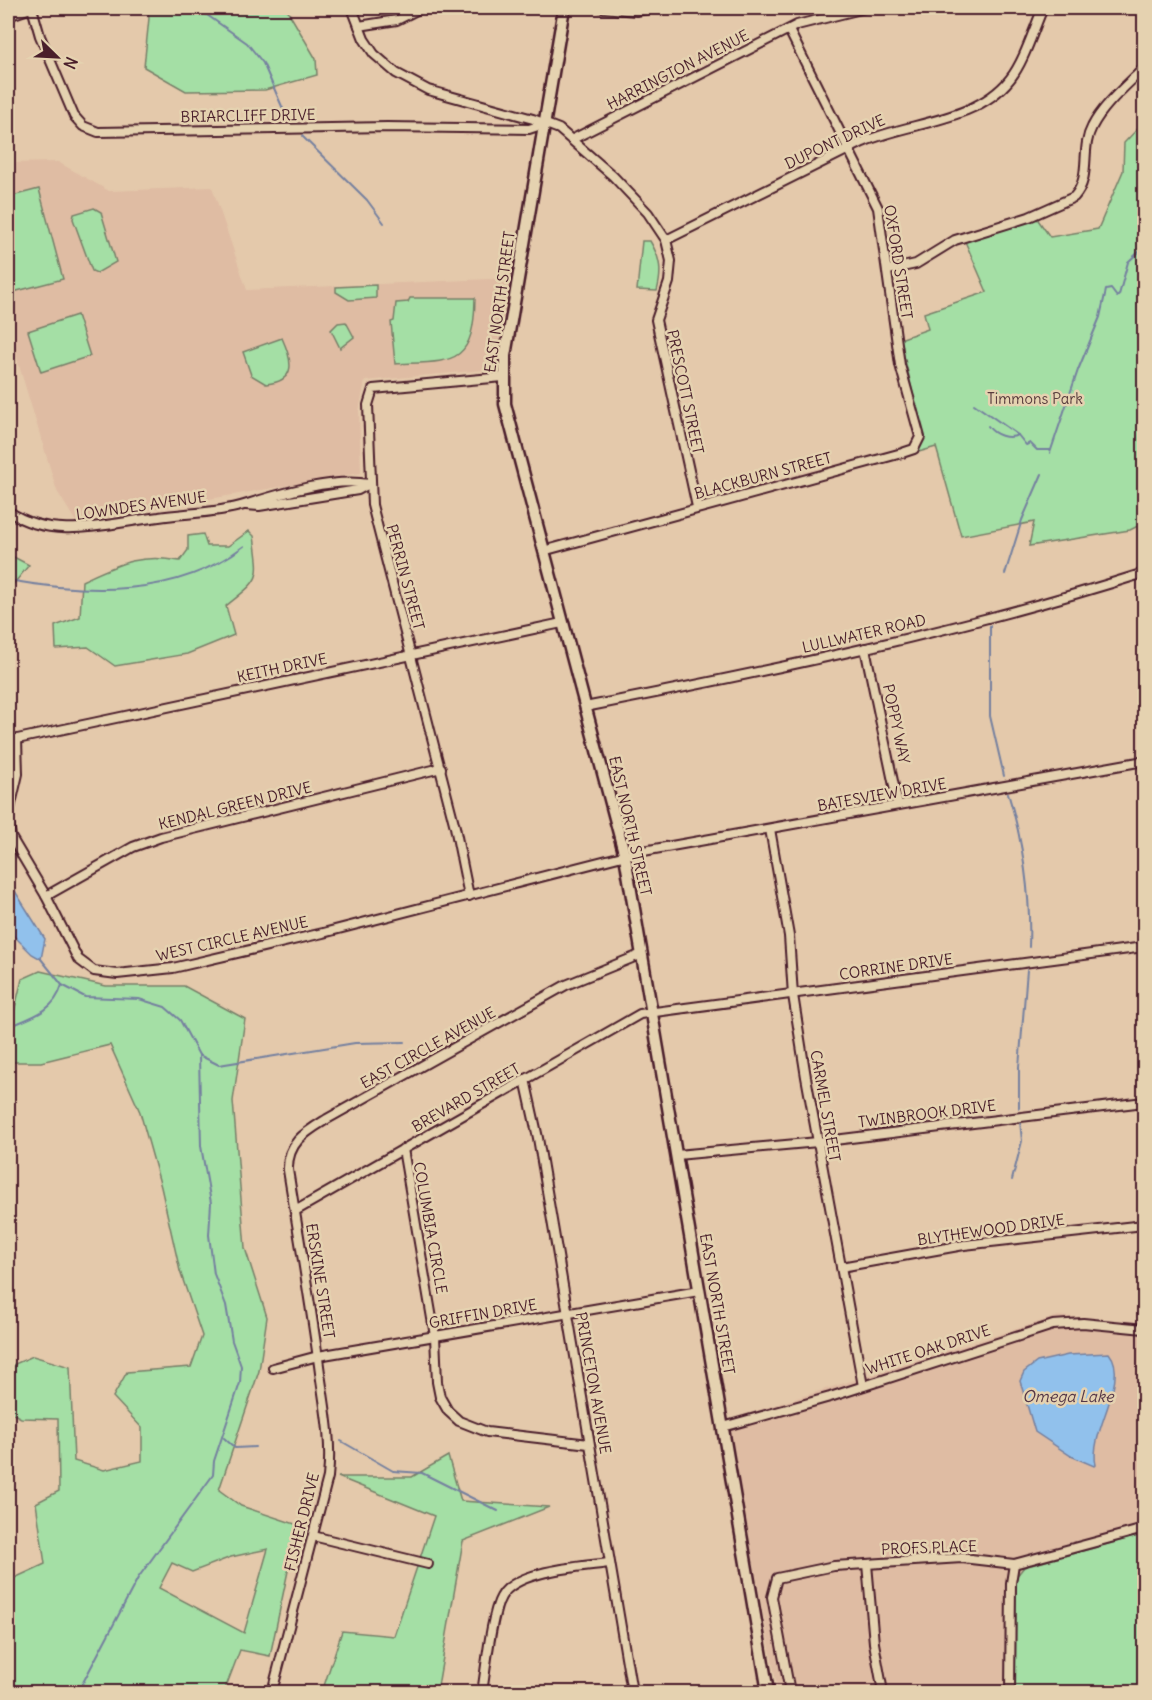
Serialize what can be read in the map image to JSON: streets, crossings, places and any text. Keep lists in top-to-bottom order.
{
  "streets": {
    "main road": ["EAST NORTH STREET"],
    "street": [
      "HARRINGTON AVENUE",
      "BRIARCLIFF DRIVE",
      "DUPONT DRIVE",
      "OXFORD STREET",
      "PRESCOTT STREET",
      "BLACKBURN STREET",
      "LOWNDES AVENUE",
      "PERRIN STREET",
      "LULLWATER ROAD",
      "KEITH DRIVE",
      "POPPY WAY",
      "BATESVIEW DRIVE",
      "KENDAL GREEN DRIVE",
      "WEST CIRCLE AVENUE",
      "CORRINE DRIVE",
      "EAST CIRCLE AVENUE",
      "BREVARD STREET",
      "CARMEL STREET",
      "TWINBROOK DRIVE",
      "COLUMBIA CIRCLE",
      "BLYTHEWOOD DRIVE",
      "ERSKINE STREET",
      "GRIFFIN DRIVE",
      "WHITE OAK DRIVE",
      "PRINCETON AVENUE",
      "FISHER DRIVE",
      "PROFS PLACE"
    ]
  },
  "crossings": [
    ["HARRINGTON AVENUE", "OXFORD STREET"],
    ["HARRINGTON AVENUE", "PRESCOTT STREET"],
    ["BRIARCLIFF DRIVE", "EAST NORTH STREET"],
    ["BRIARCLIFF DRIVE", "PRESCOTT STREET"],
    ["DUPONT DRIVE", "OXFORD STREET"],
    ["DUPONT DRIVE", "PRESCOTT STREET"],
    ["OXFORD STREET", "BLACKBURN STREET"],
    ["EAST NORTH STREET", "PRESCOTT STREET"],
    ["EAST NORTH STREET", "BLACKBURN STREET"],
    ["EAST NORTH STREET", "PERRIN STREET"],
    ["EAST NORTH STREET", "LULLWATER ROAD"],
    ["EAST NORTH STREET", "KEITH DRIVE"],
    ["EAST NORTH STREET", "BATESVIEW DRIVE"],
    ["EAST NORTH STREET", "WEST CIRCLE AVENUE"],
    ["EAST NORTH STREET", "CORRINE DRIVE"],
    ["EAST NORTH STREET", "EAST CIRCLE AVENUE"],
    ["EAST NORTH STREET", "BREVARD STREET"],
    ["EAST NORTH STREET", "TWINBROOK DRIVE"],
    ["EAST NORTH STREET", "GRIFFIN DRIVE"],
    ["EAST NORTH STREET", "WHITE OAK DRIVE"],
    ["PRESCOTT STREET", "BLACKBURN STREET"],
    ["LOWNDES AVENUE", "PERRIN STREET"],
    ["PERRIN STREET", "KEITH DRIVE"],
    ["PERRIN STREET", "KENDAL GREEN DRIVE"],
    ["PERRIN STREET", "WEST CIRCLE AVENUE"],
    ["LULLWATER ROAD", "POPPY WAY"],
    ["KEITH DRIVE", "WEST CIRCLE AVENUE"],
    ["POPPY WAY", "BATESVIEW DRIVE"],
    ["BATESVIEW DRIVE", "WEST CIRCLE AVENUE"],
    ["BATESVIEW DRIVE", "CARMEL STREET"],
    ["KENDAL GREEN DRIVE", "WEST CIRCLE AVENUE"],
    ["CORRINE DRIVE", "BREVARD STREET"],
    ["CORRINE DRIVE", "CARMEL STREET"],
    ["EAST CIRCLE AVENUE", "BREVARD STREET"],
    ["EAST CIRCLE AVENUE", "ERSKINE STREET"],
    ["BREVARD STREET", "COLUMBIA CIRCLE"],
    ["BREVARD STREET", "ERSKINE STREET"],
    ["BREVARD STREET", "PRINCETON AVENUE"],
    ["CARMEL STREET", "TWINBROOK DRIVE"],
    ["CARMEL STREET", "BLYTHEWOOD DRIVE"],
    ["CARMEL STREET", "WHITE OAK DRIVE"],
    ["COLUMBIA CIRCLE", "GRIFFIN DRIVE"],
    ["COLUMBIA CIRCLE", "PRINCETON AVENUE"],
    ["ERSKINE STREET", "GRIFFIN DRIVE"],
    ["ERSKINE STREET", "FISHER DRIVE"],
    ["GRIFFIN DRIVE", "PRINCETON AVENUE"],
    ["GRIFFIN DRIVE", "FISHER DRIVE"]
  ],
  "water": ["Omega Lake"],
  "parks": ["Timmons Park"],
  "north": "bottom right"
}
